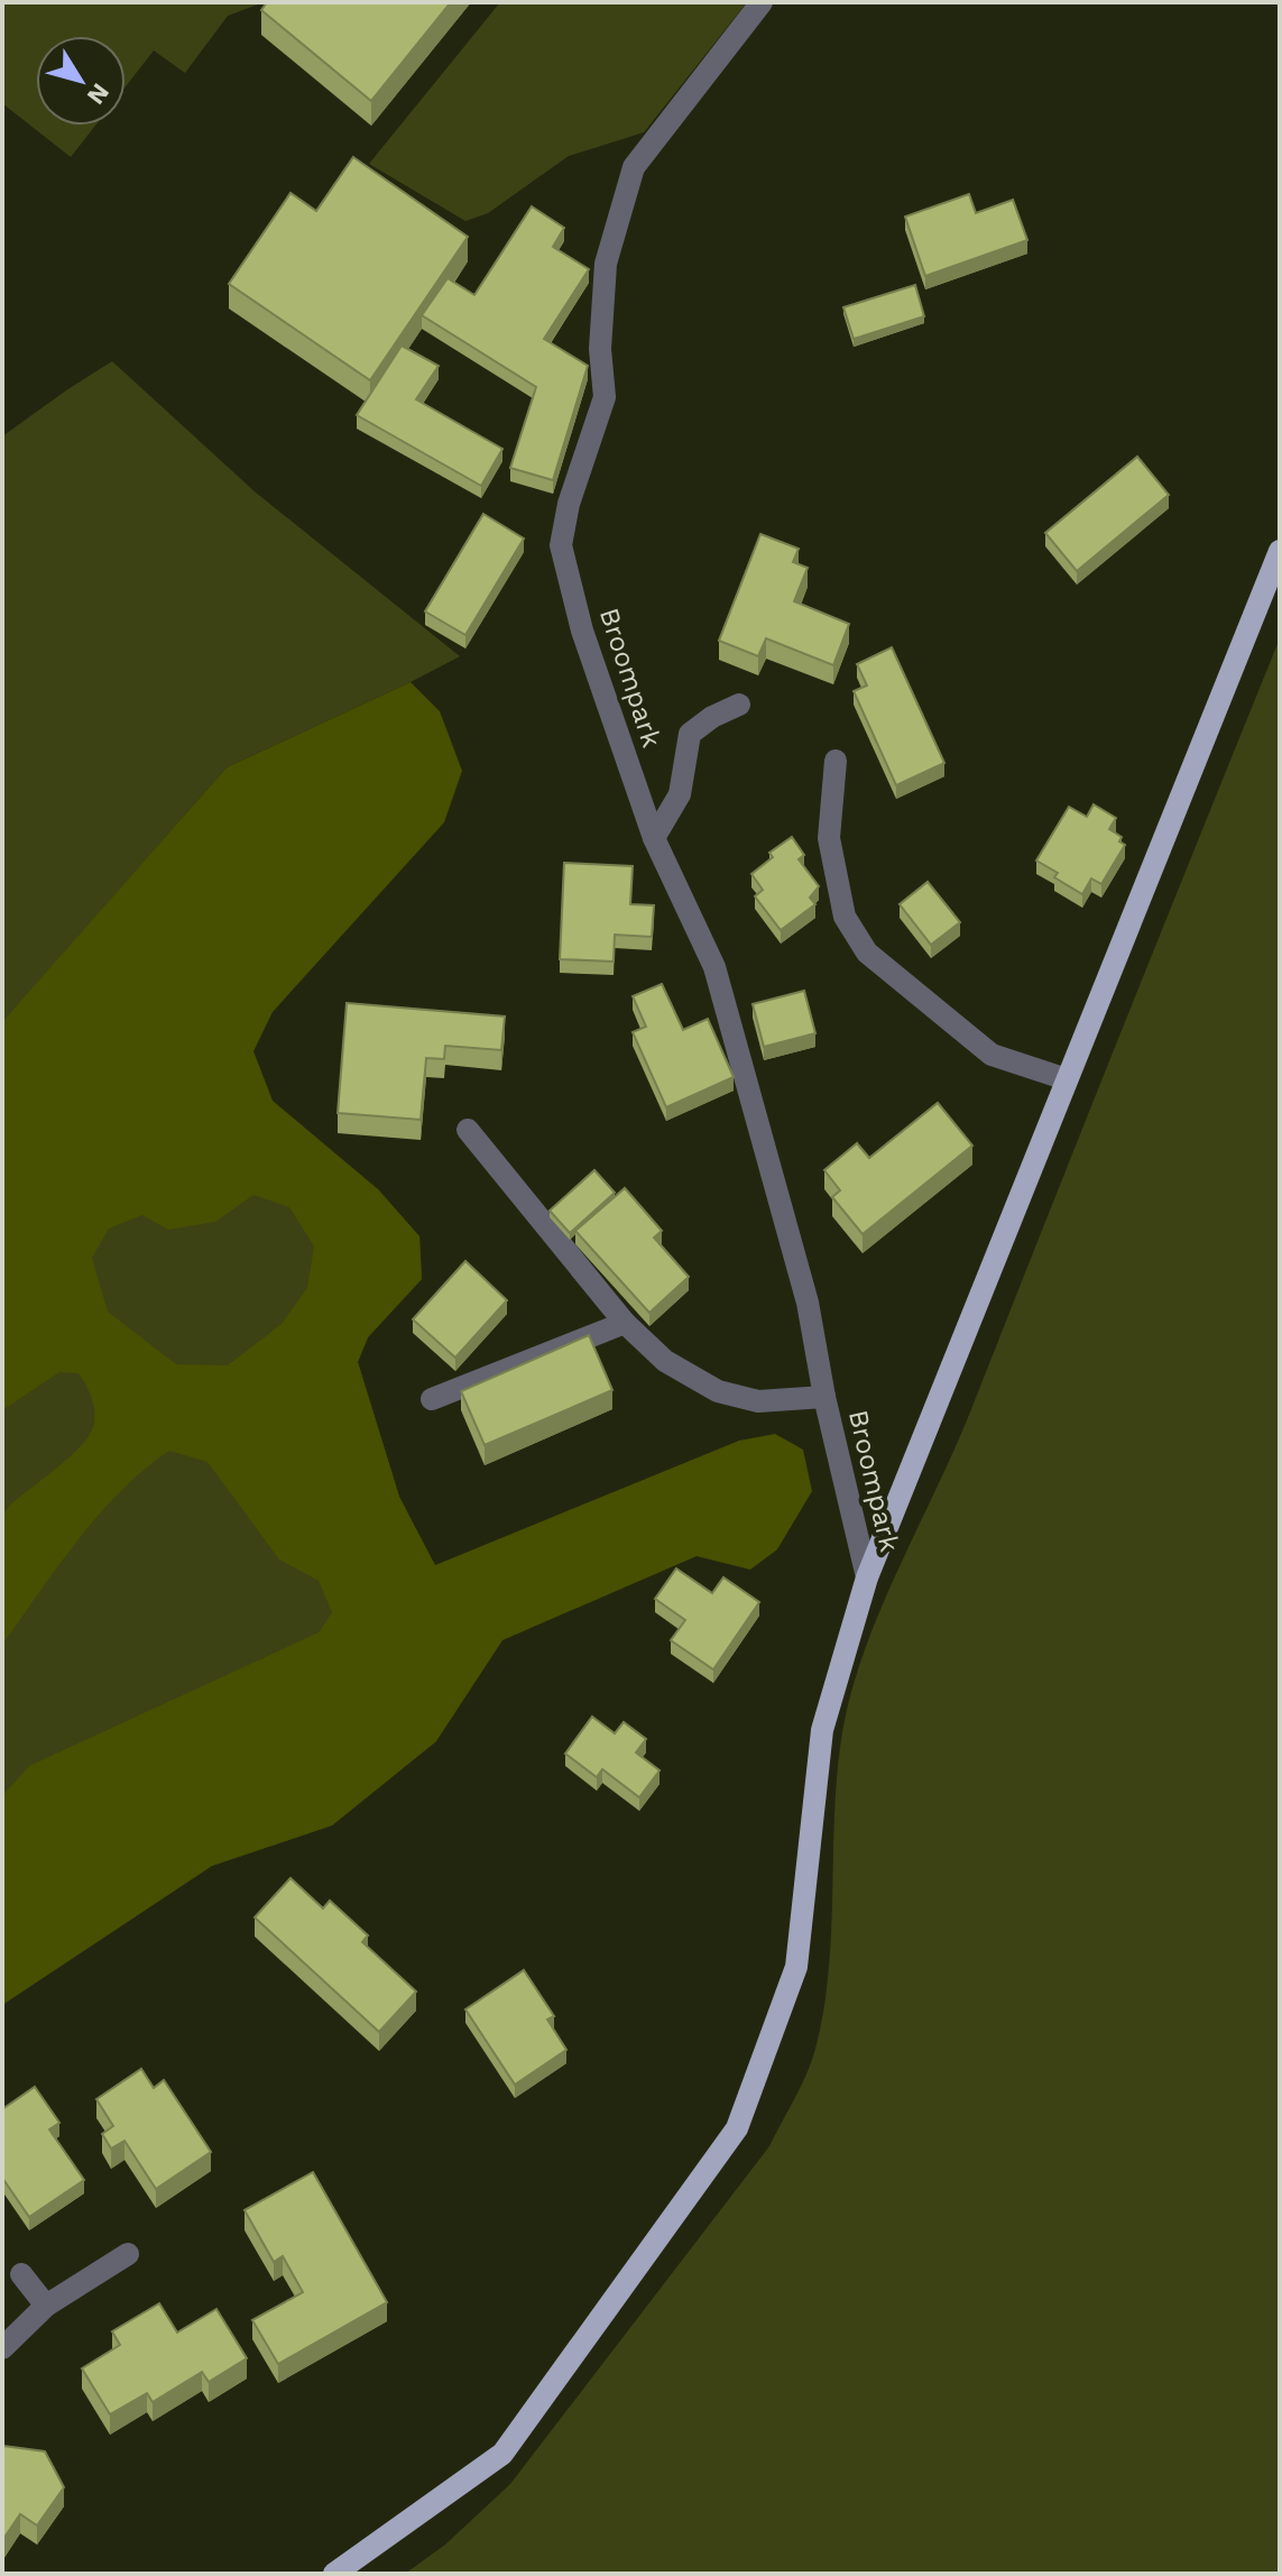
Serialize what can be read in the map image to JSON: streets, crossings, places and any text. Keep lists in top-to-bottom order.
{
  "streets": {
    "street": ["Broompark"]
  },
  "north": "bottom right"
}
